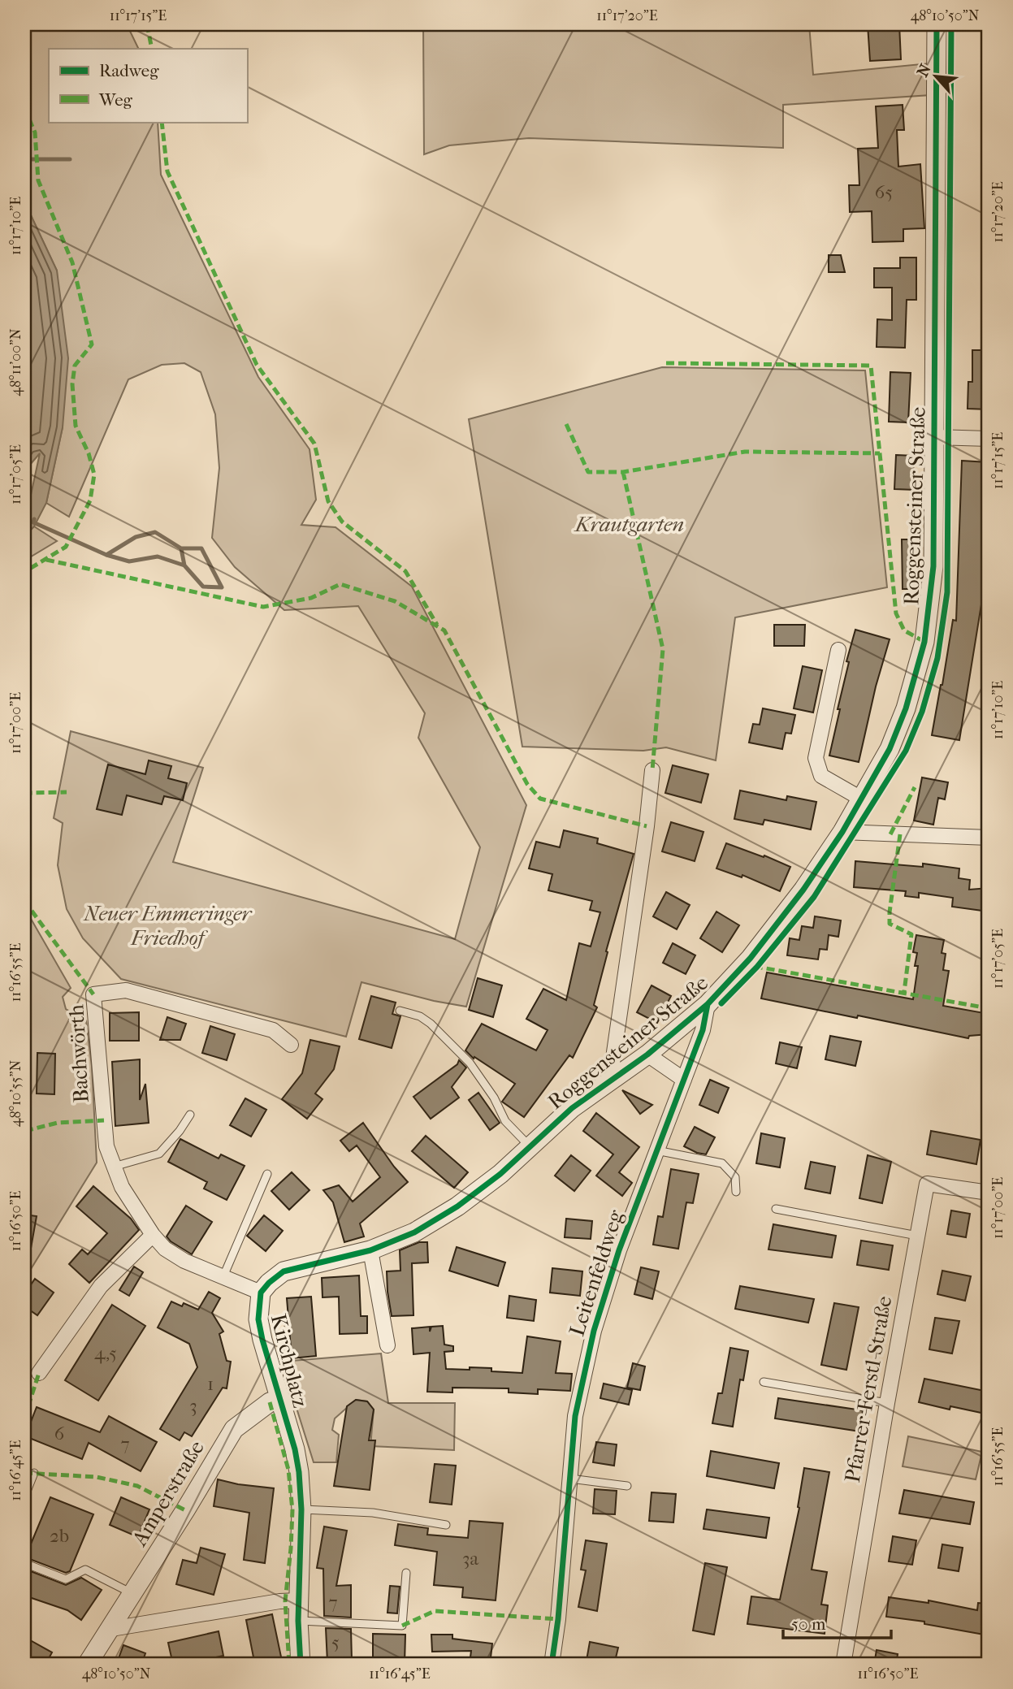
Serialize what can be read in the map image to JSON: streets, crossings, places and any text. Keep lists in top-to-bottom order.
{
  "streets": {
    "street": [
      "Roggensteiner Straße",
      "Bachwörth",
      "Leitenfeldweg",
      "Kirchplatz",
      "Pfarrer-Ferstl-Straße",
      "Amperstraße"
    ]
  },
  "crossings": [
    ["Roggensteiner Straße", "Leitenfeldweg"],
    ["Roggensteiner Straße", "Kirchplatz"],
    ["Bachwörth", "Kirchplatz"],
    ["Kirchplatz", "Amperstraße"]
  ],
  "parks": ["Krautgarten", "Neuer Emmeringer Friedhof"],
  "house_numbers": [
    "65",
    "4,5",
    "1",
    "3",
    "6",
    "7",
    "2b",
    "3a",
    "7",
    "5"
  ],
  "legend": ["Radweg", "Weg"],
  "scale_bar": "50 m",
  "north": "top left",
  "coordinates": [
    "11°17'15\"E",
    "11°17'20\"E",
    "48°10'50\"N",
    "11°17'10\"E",
    "48°11'00\"N",
    "11°17'05\"E",
    "11°17'00\"E",
    "11°16'55\"E",
    "48°10'55\"N",
    "11°16'50\"E",
    "11°16'45\"E"
  ]
}
